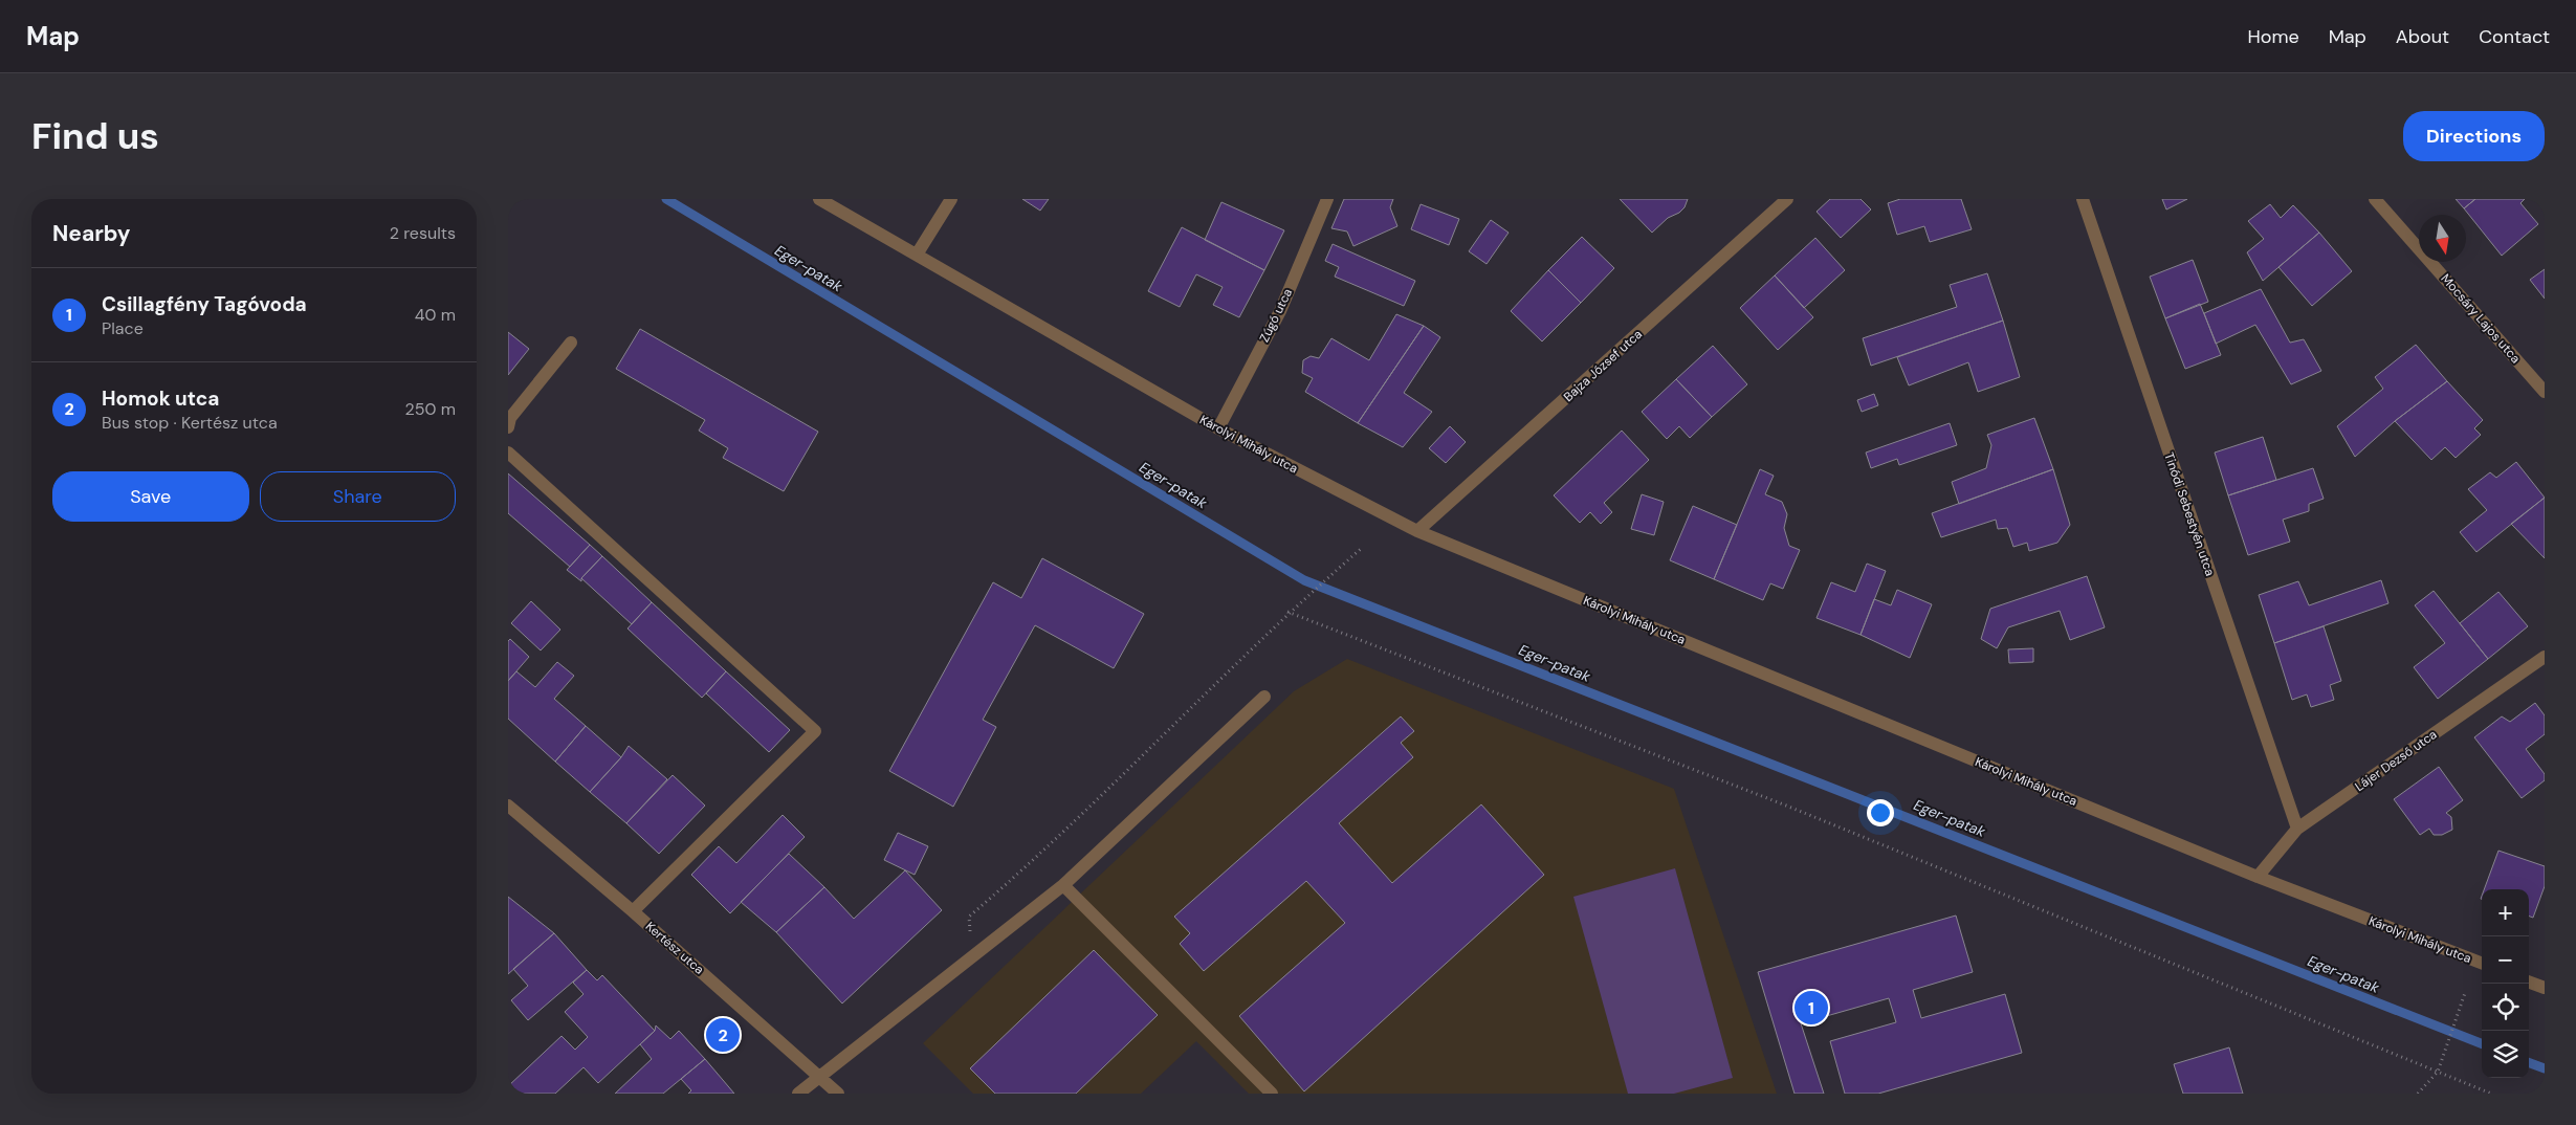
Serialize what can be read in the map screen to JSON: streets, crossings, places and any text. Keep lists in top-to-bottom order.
{
  "streets": {
    "street": [
      "Zúgó utca",
      "Mocsáry Lajos utca",
      "Bajza József utca",
      "Károlyi Mihály utca",
      "Tinódi Sebestyén utca",
      "Lájer Dezső utca",
      "Kertész utca"
    ]
  },
  "crossings": [
    ["Zúgó utca", "Károlyi Mihály utca"],
    ["Bajza József utca", "Károlyi Mihály utca"],
    ["Károlyi Mihály utca", "Lájer Dezső utca"],
    ["Tinódi Sebestyén utca", "Lájer Dezső utca"]
  ],
  "water": ["Eger-patak"],
  "north": "bottom",
  "page": {
    "header": "Map",
    "nav": [
      "Home",
      "Map",
      "About",
      "Contact"
    ],
    "buttons": [
      "Directions",
      ["Save", "Share"]
    ],
    "title": "Find us",
    "heading": ["Nearby", "2 results"],
    "list": [
      {
        "mark": "1",
        "name": "Csillagfény Tagóvoda",
        "note": "Place",
        "value": "40 m"
      },
      {
        "mark": "2",
        "name": "Homok utca",
        "note": "Bus stop · Kertész utca",
        "value": "250 m"
      }
    ],
    "map_buttons": ["+", "−"],
    "pins": ["1", "2"]
  }
}
